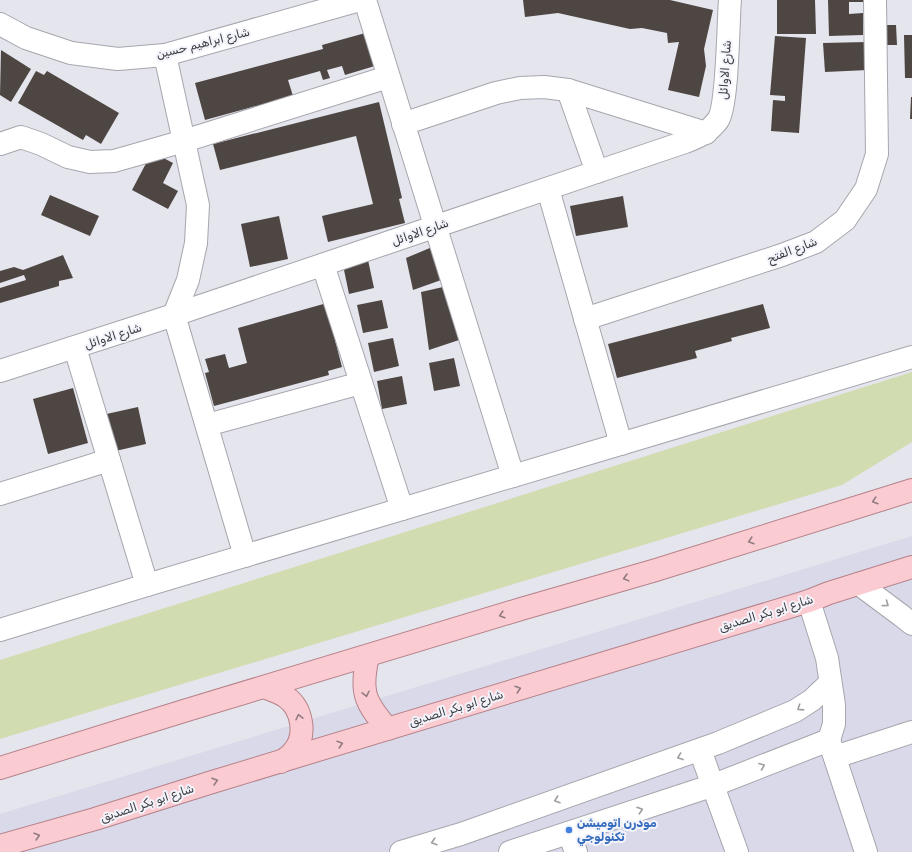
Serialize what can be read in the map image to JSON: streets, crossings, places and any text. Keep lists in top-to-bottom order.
{
  "streets": {
    "main road": ["شارع ابو بكر الصديق"],
    "street": ["شارع ابراهيم حسين", "شارع الاوائل", "شارع الفتح"]
  },
  "places": ["مودرن اتوميشن تكنولوجي"]
}
